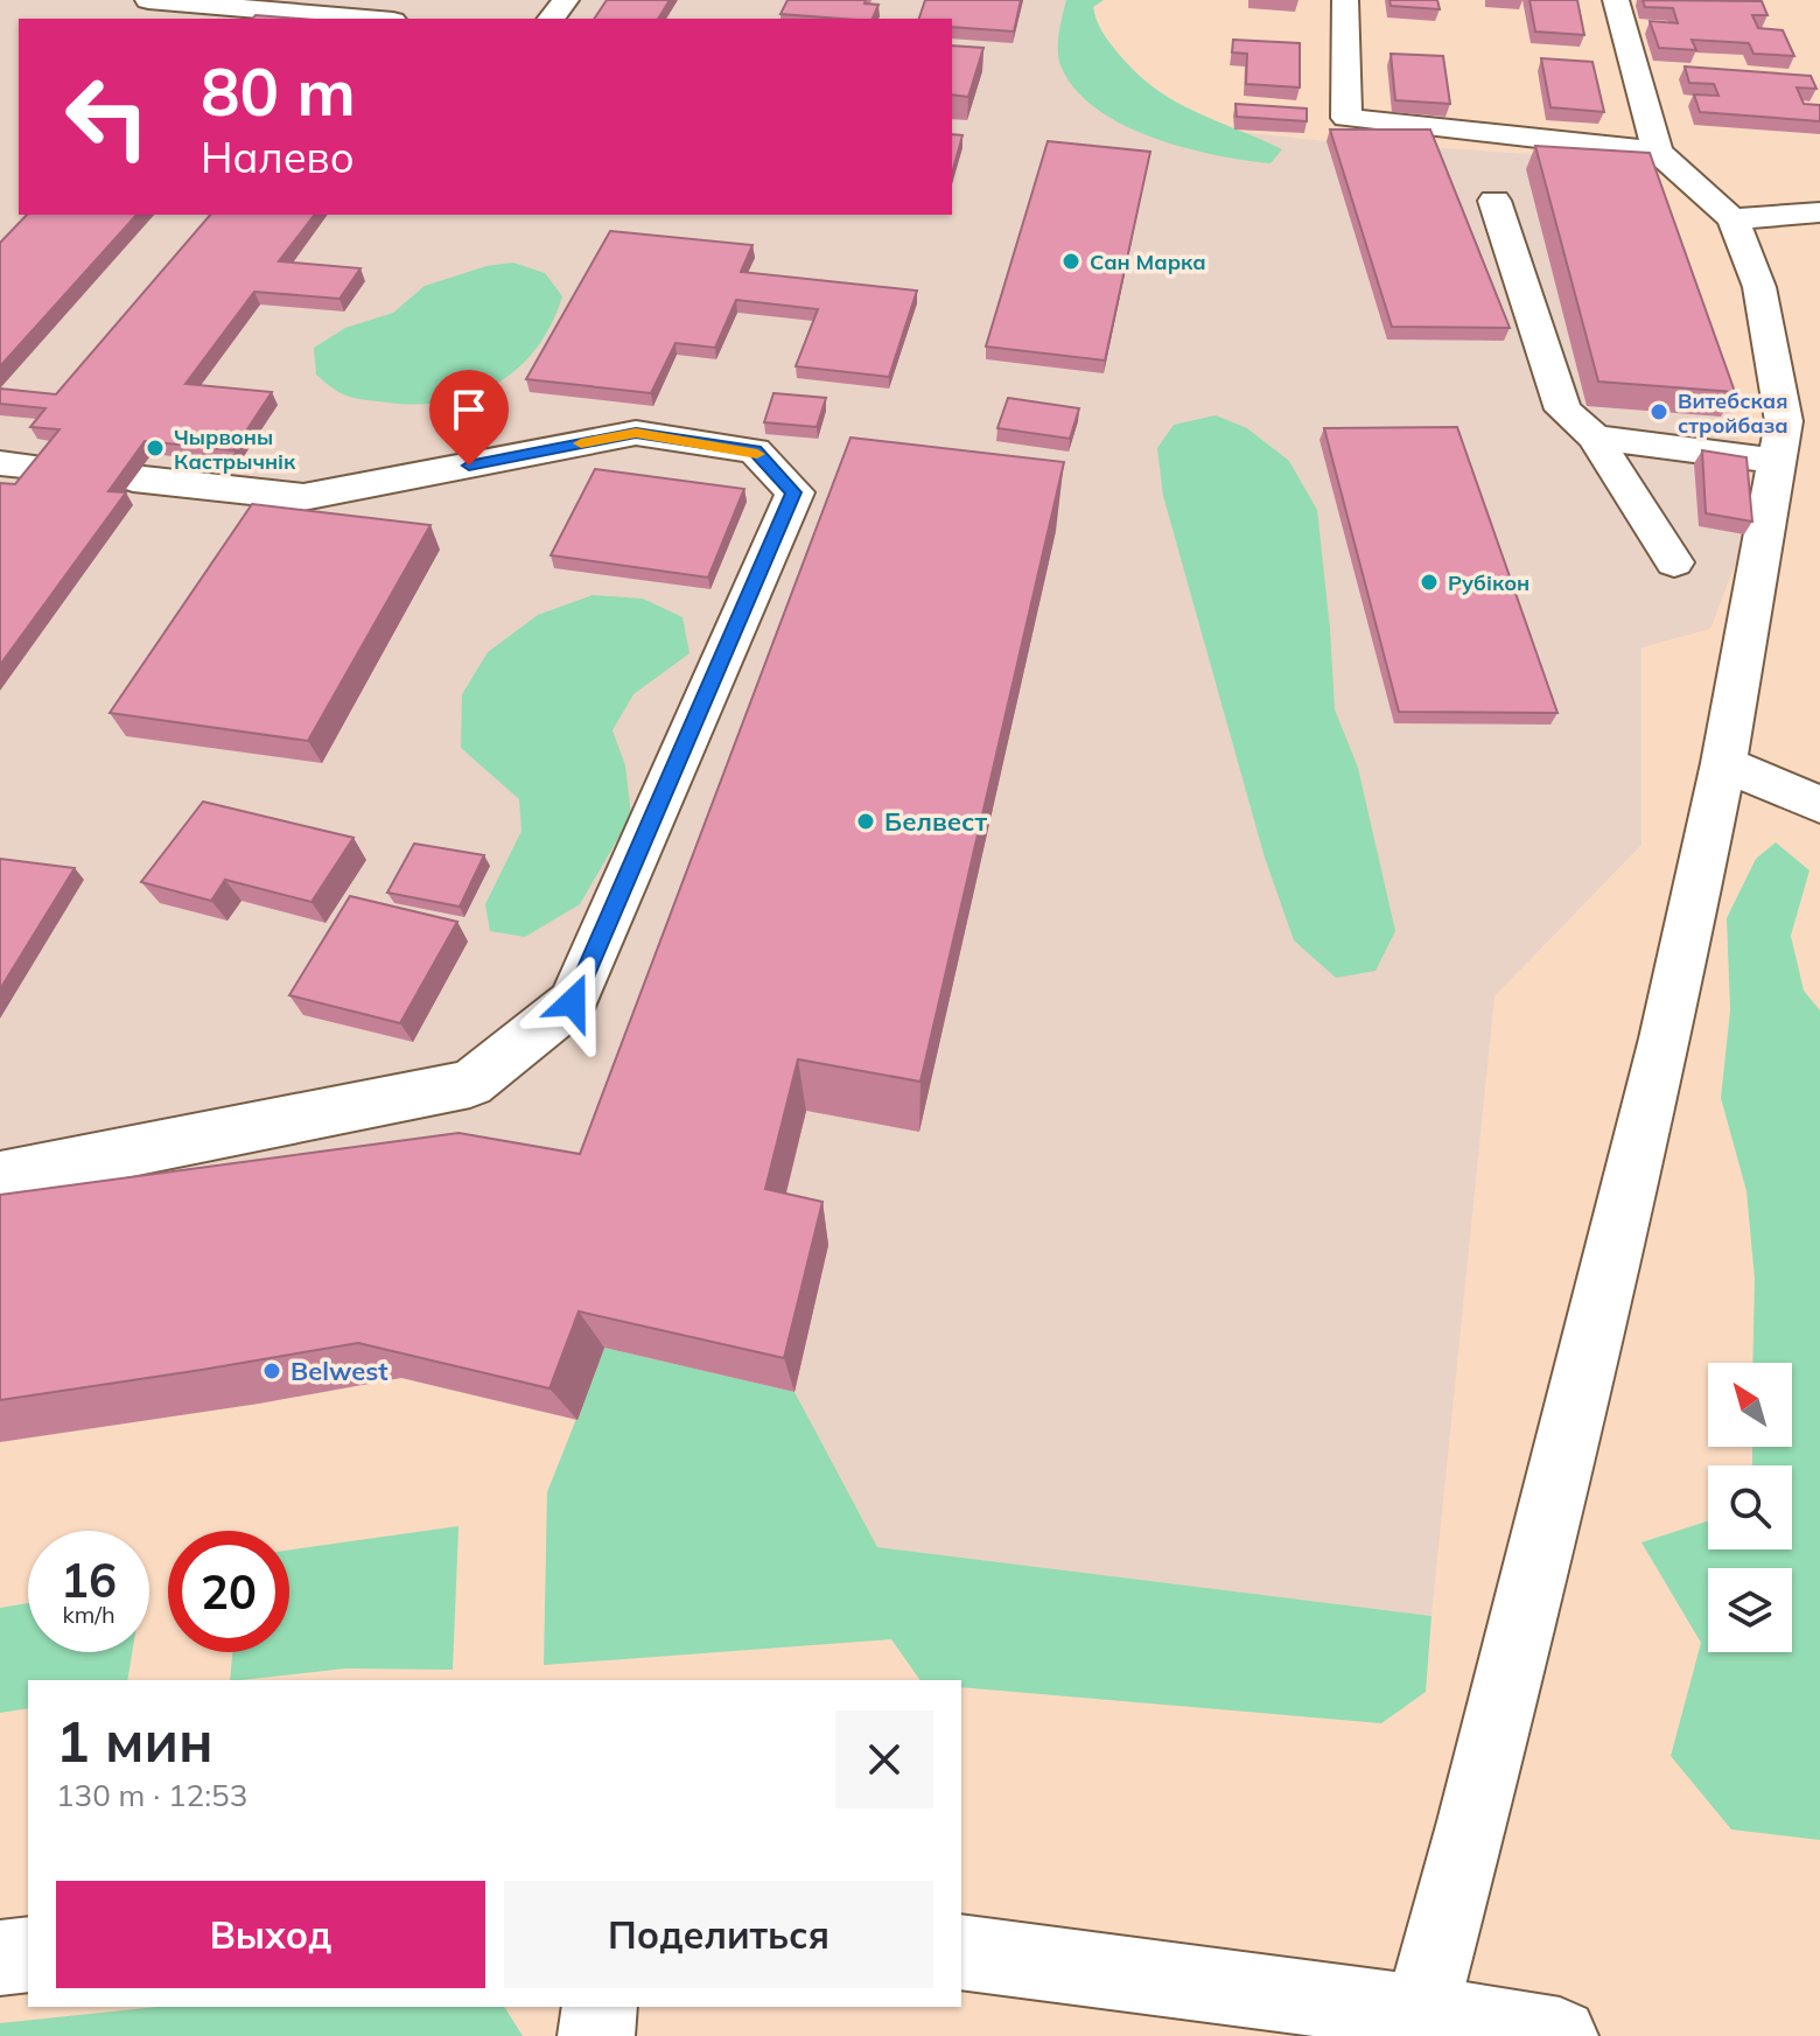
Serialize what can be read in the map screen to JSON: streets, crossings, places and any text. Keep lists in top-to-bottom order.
{
  "places": [
    "Сан Марка",
    "Витебская стройбаза",
    "Чырвоны Кастрычнік",
    "Рубікон",
    "Белвест",
    "Belwest"
  ],
  "north": "top left",
  "page": {
    "turn": ["80 m", "Налево"],
    "speed": "16 km/h",
    "limit": "20",
    "heading": ["1 мин", "130 m · 12:53"],
    "buttons": ["Выход", "Поделиться"]
  }
}
